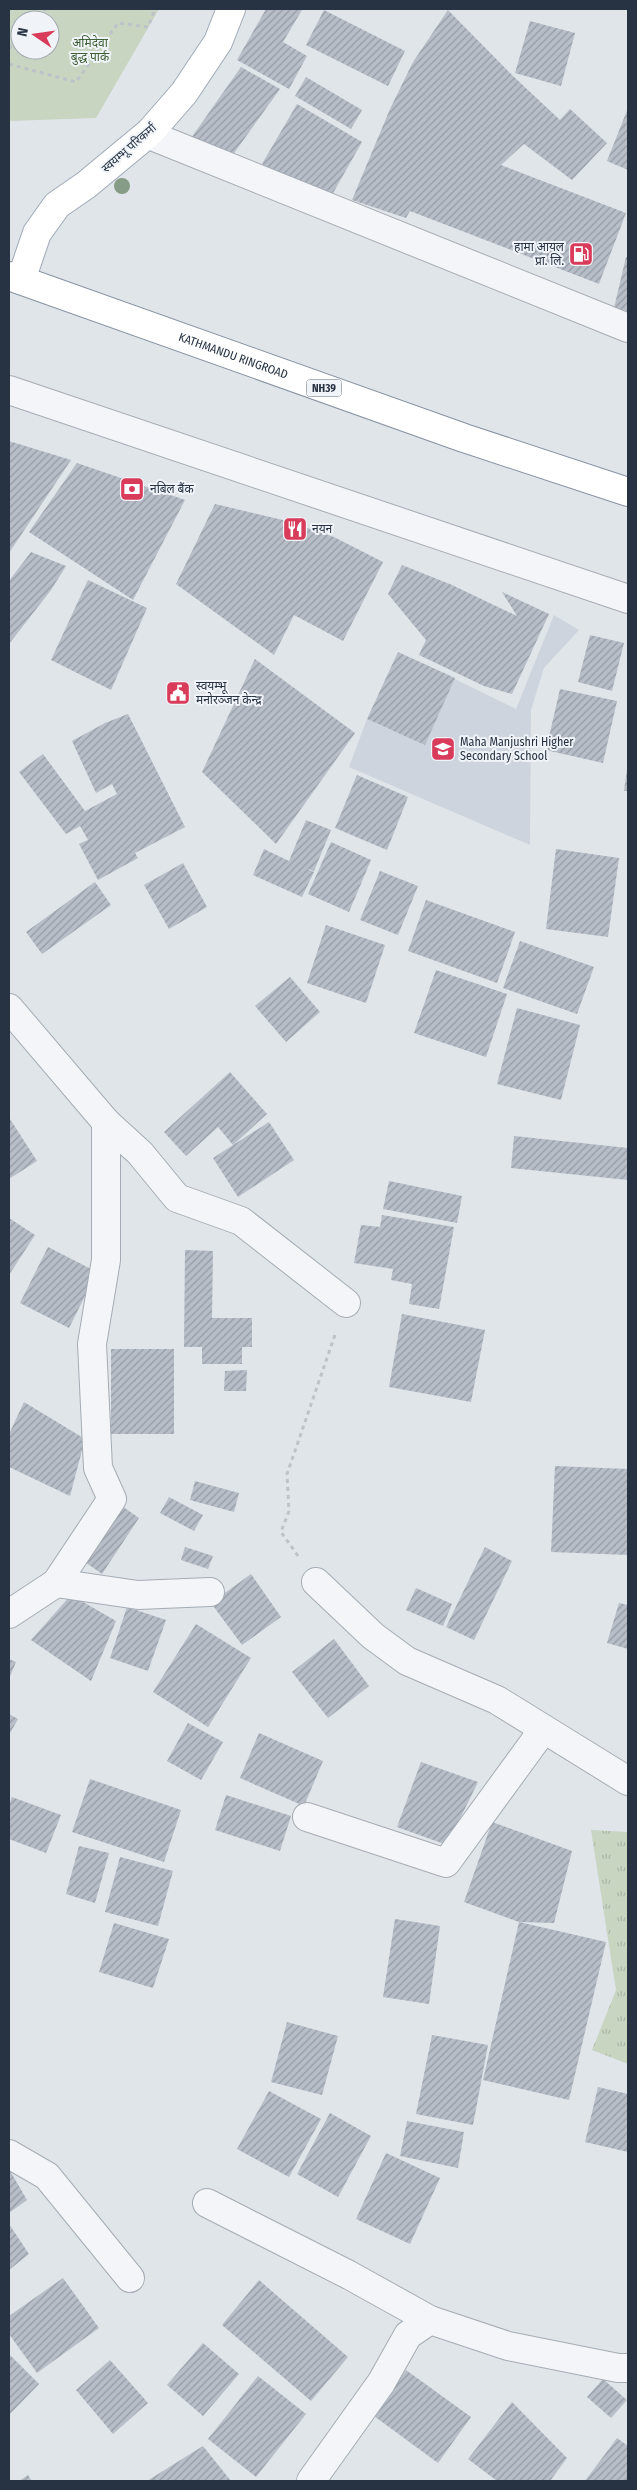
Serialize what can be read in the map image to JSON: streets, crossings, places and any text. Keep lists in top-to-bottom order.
{
  "streets": {
    "main road": ["स्वयम्भू परिकर्मा", "KATHMANDU RINGROAD", "NH39"]
  },
  "crossings": [
    ["स्वयम्भू परिकर्मा", "KATHMANDU RINGROAD"]
  ],
  "parks": ["अमिदेवा बुद्ध पार्क"],
  "places": {
    "fuel station": ["हामा आयल प्रा. लि."],
    "bank": ["नबिल बैंक"],
    "restaurant": ["नयन"],
    "public building": ["स्वयम्भू मनोरञ्जन केन्द्र"],
    "school or university": ["Maha Manjushri Higher Secondary School"]
  },
  "north": "left"
}
